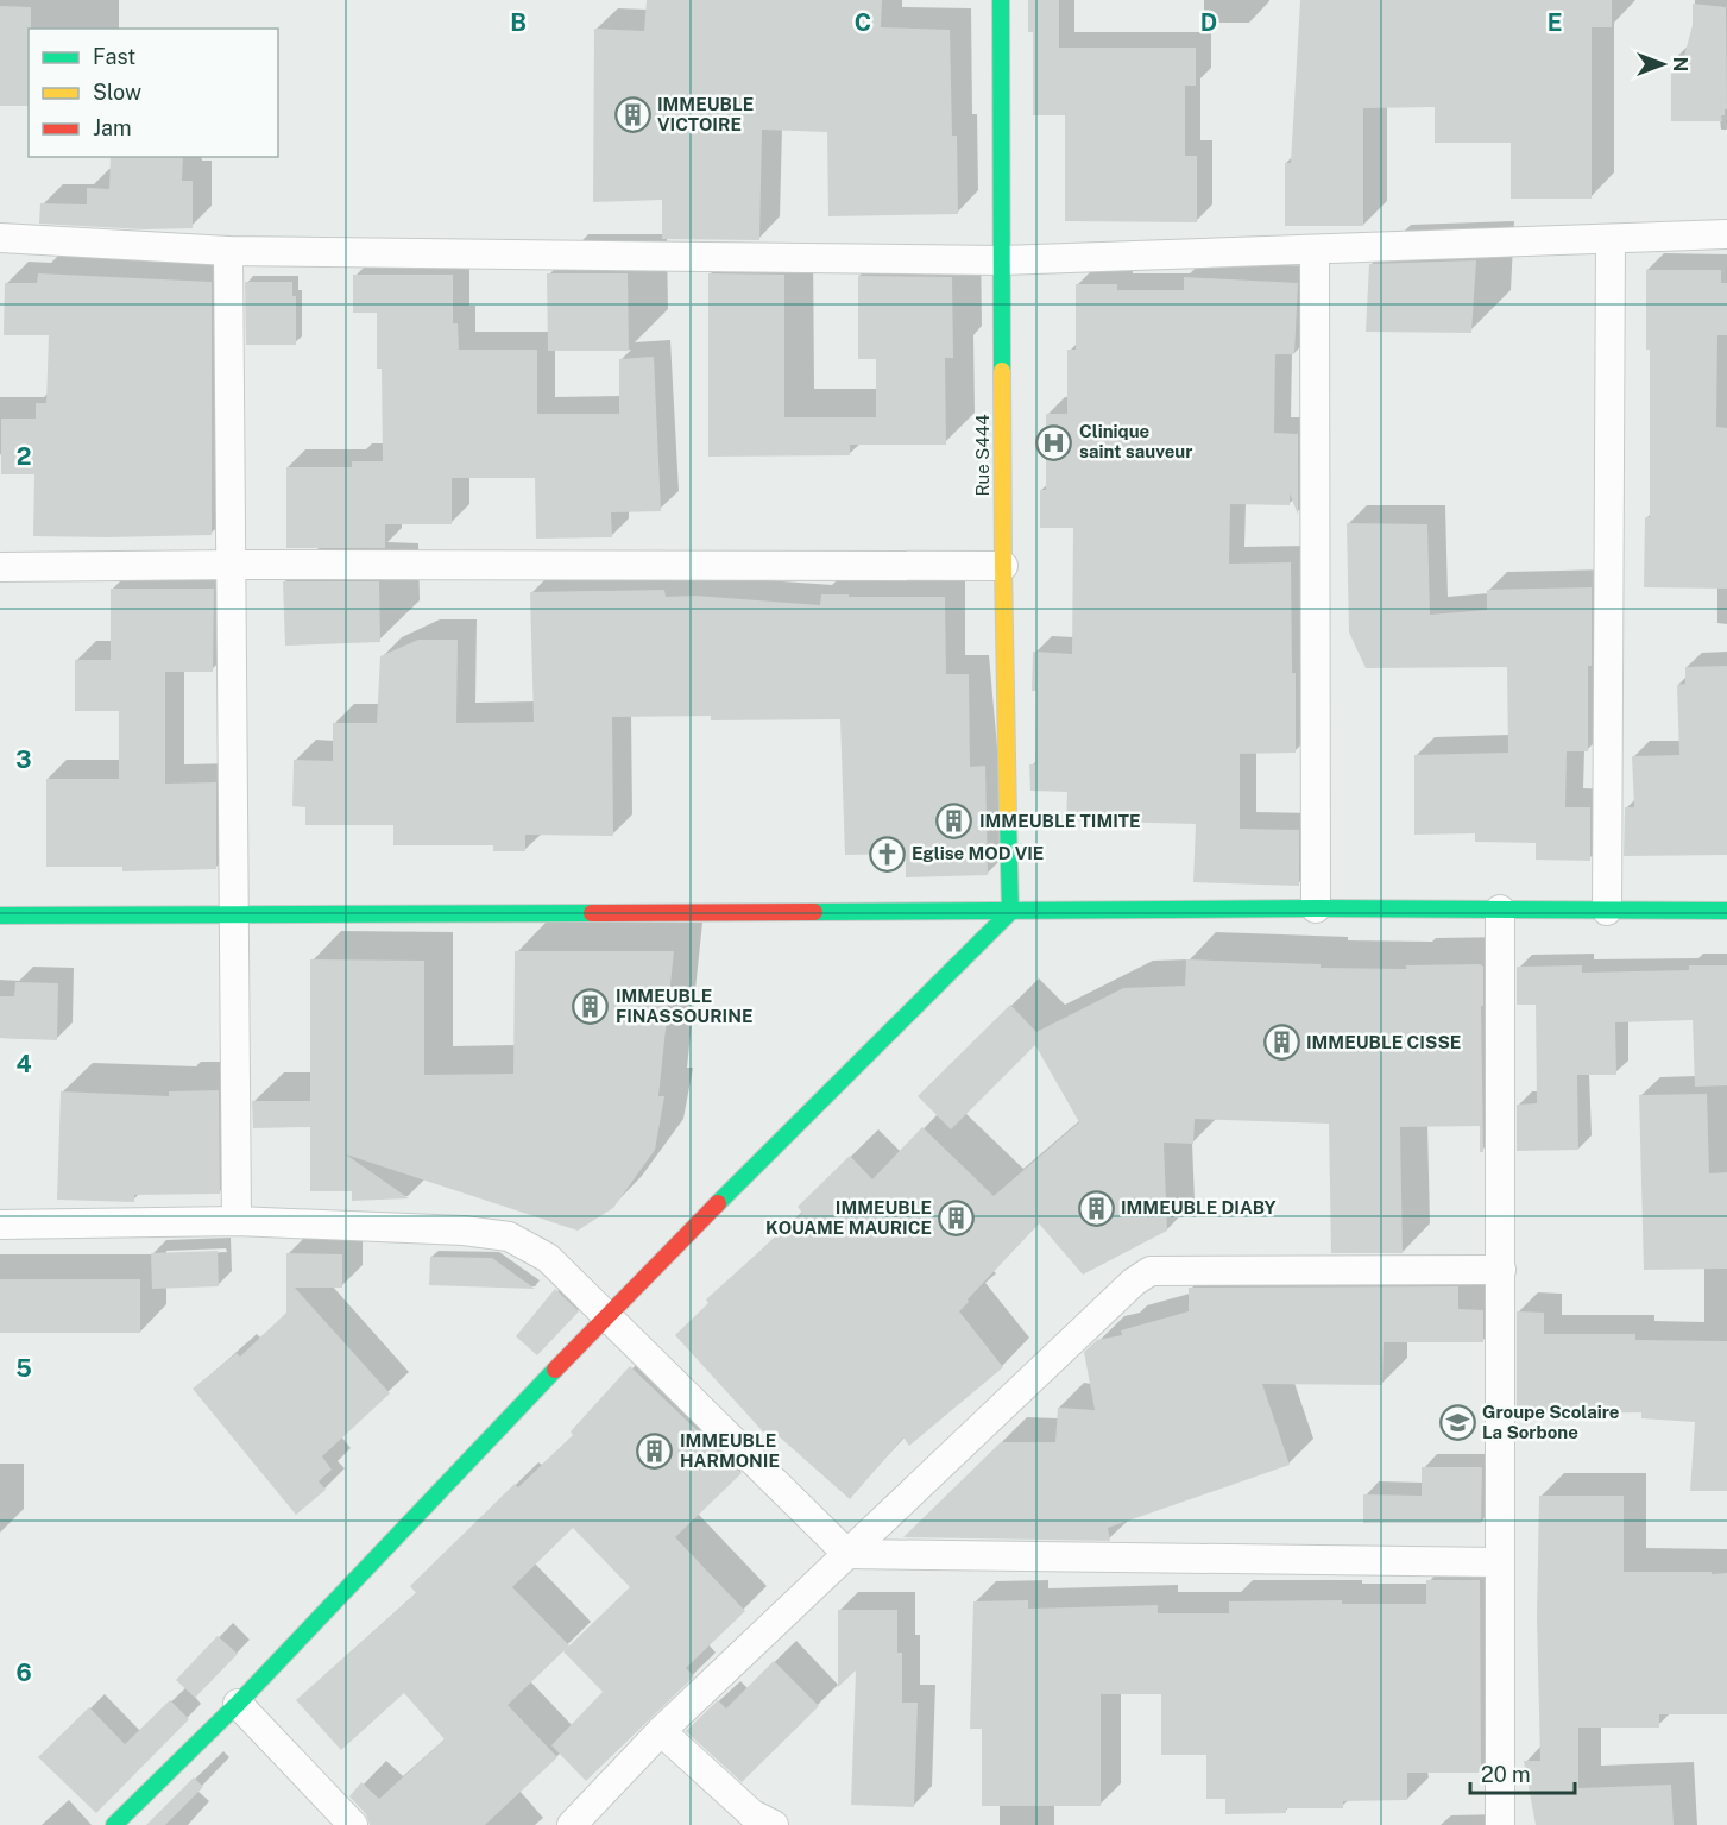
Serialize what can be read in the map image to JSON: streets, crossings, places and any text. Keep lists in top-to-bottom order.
{
  "streets": {
    "street": ["Rue S444"]
  },
  "places": {
    "building": [
      "IMMEUBLE VICTOIRE",
      "IMMEUBLE TIMITE",
      "IMMEUBLE FINASSOURINE",
      "IMMEUBLE CISSE",
      "IMMEUBLE DIABY",
      "IMMEUBLE KOUAME MAURICE",
      "IMMEUBLE HARMONIE"
    ],
    "hospital": ["Clinique saint sauveur"],
    "church": ["Eglise MOD VIE"],
    "school or university": ["Groupe Scolaire La Sorbone"]
  },
  "legend": ["Fast", "Slow", "Jam"],
  "scale_bar": "20 m",
  "north": "right",
  "grid": {
    "columns": [
      "B",
      "C",
      "D",
      "E"
    ],
    "rows": [
      "2",
      "3",
      "4",
      "5",
      "6"
    ]
  }
}
